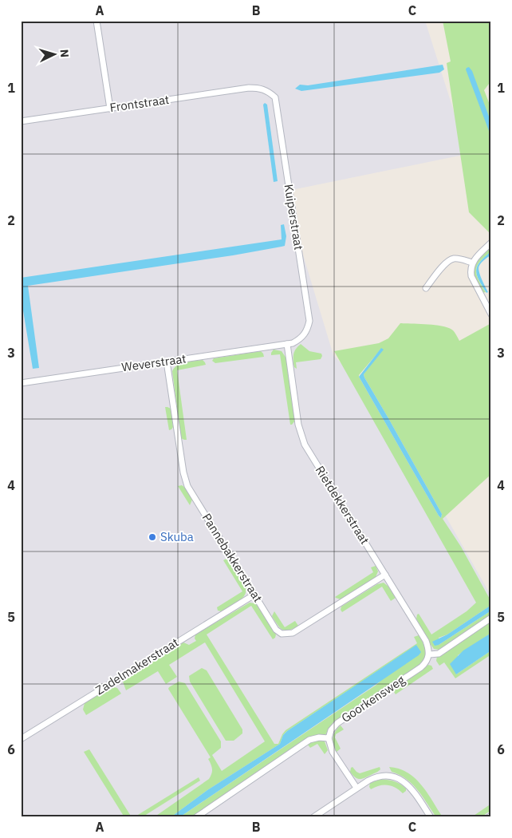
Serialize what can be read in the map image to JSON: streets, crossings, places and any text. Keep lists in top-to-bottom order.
{
  "streets": {
    "street": [
      "Frontstraat",
      "Kuiperstraat",
      "Weverstraat",
      "Rietdekkerstraat",
      "Pannebakkerstraat",
      "Zadelmakerstraat",
      "Goorkensweg"
    ]
  },
  "crossings": [
    ["Frontstraat", "Kuiperstraat"],
    ["Kuiperstraat", "Weverstraat"],
    ["Kuiperstraat", "Rietdekkerstraat"],
    ["Weverstraat", "Rietdekkerstraat"],
    ["Weverstraat", "Pannebakkerstraat"],
    ["Rietdekkerstraat", "Pannebakkerstraat"],
    ["Rietdekkerstraat", "Goorkensweg"],
    ["Pannebakkerstraat", "Zadelmakerstraat"]
  ],
  "places": ["Skuba"],
  "north": "right",
  "grid": {
    "columns": ["A", "B", "C"],
    "rows": [
      "1",
      "2",
      "3",
      "4",
      "5",
      "6"
    ]
  }
}
